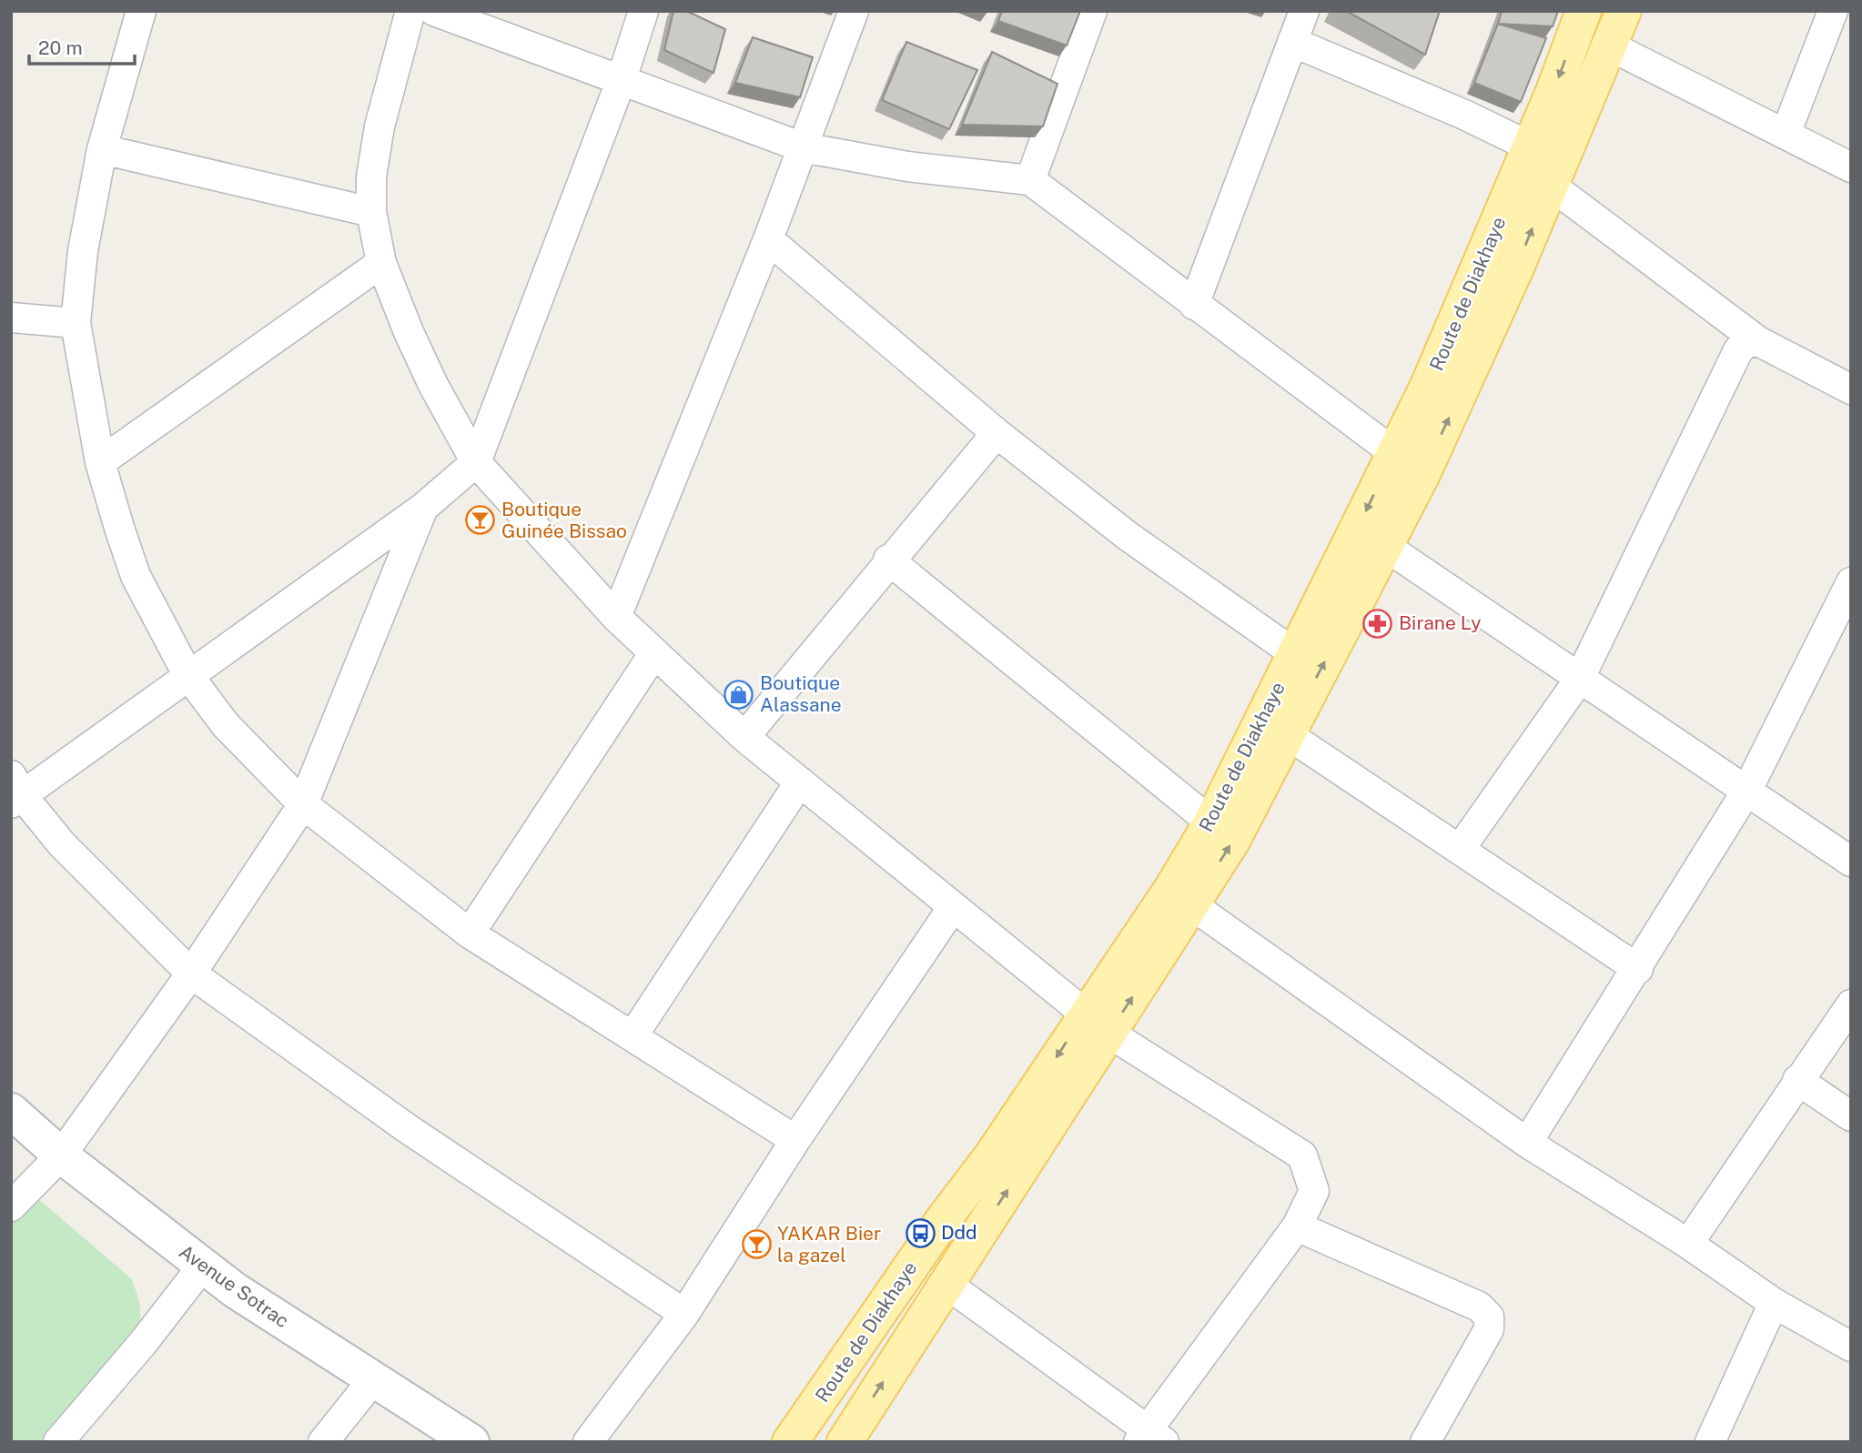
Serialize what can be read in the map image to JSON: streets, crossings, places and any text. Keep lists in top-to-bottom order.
{
  "streets": {
    "main road": ["Route de Diakhaye"],
    "street": ["Avenue Sotrac"]
  },
  "places": {
    "bar": ["Boutique Guinée Bissao", "YAKAR Bier la gazel"],
    "pharmacy": ["Birane Ly"],
    "shop": ["Boutique Alassane"],
    "bus stop": ["Ddd"]
  },
  "scale_bar": "20 m"
}
